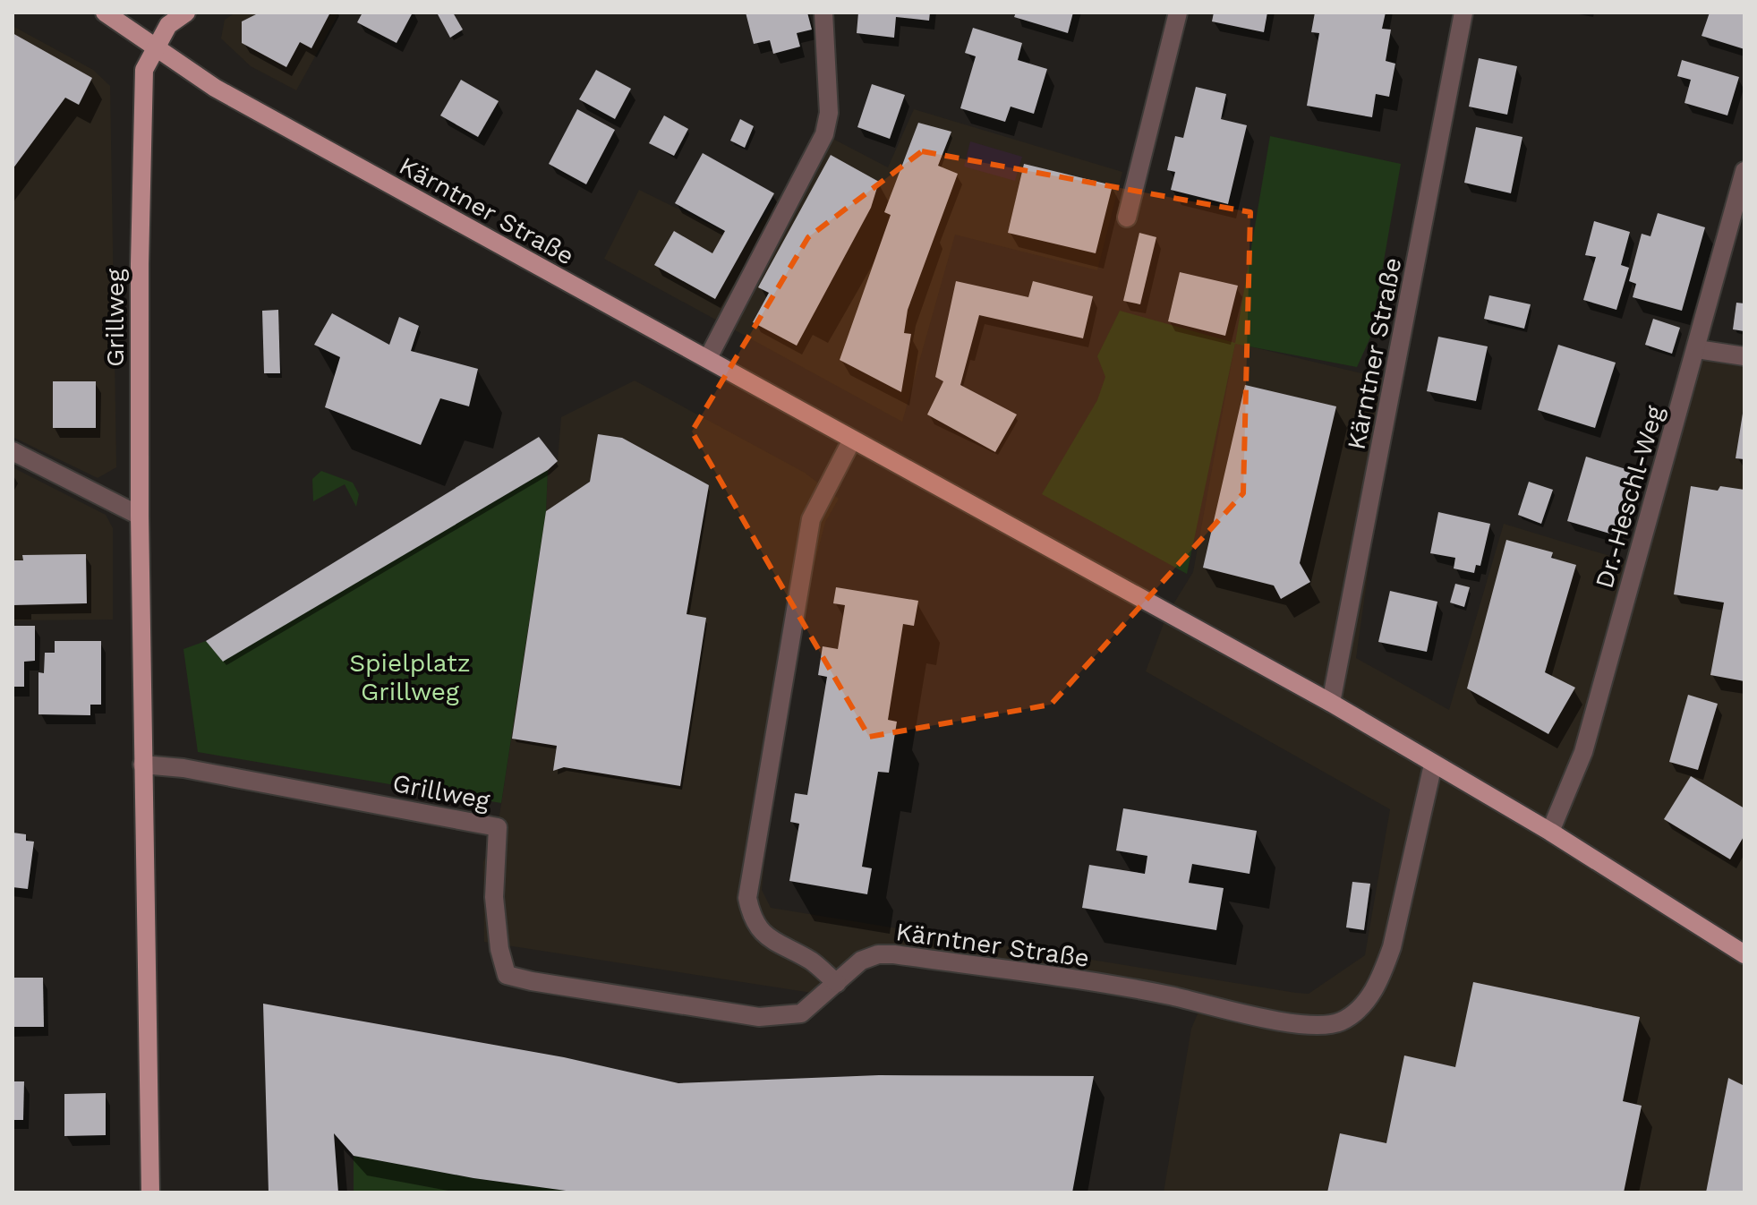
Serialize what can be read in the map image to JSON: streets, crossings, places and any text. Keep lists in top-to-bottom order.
{
  "streets": {
    "main road": ["Kärntner Straße", "Grillweg"],
    "street": ["Dr.-Heschl-Weg"]
  },
  "crossings": [
    ["Kärntner Straße", "Grillweg"],
    ["Kärntner Straße", "Dr.-Heschl-Weg"]
  ],
  "parks": ["Spielplatz Grillweg"]
}
